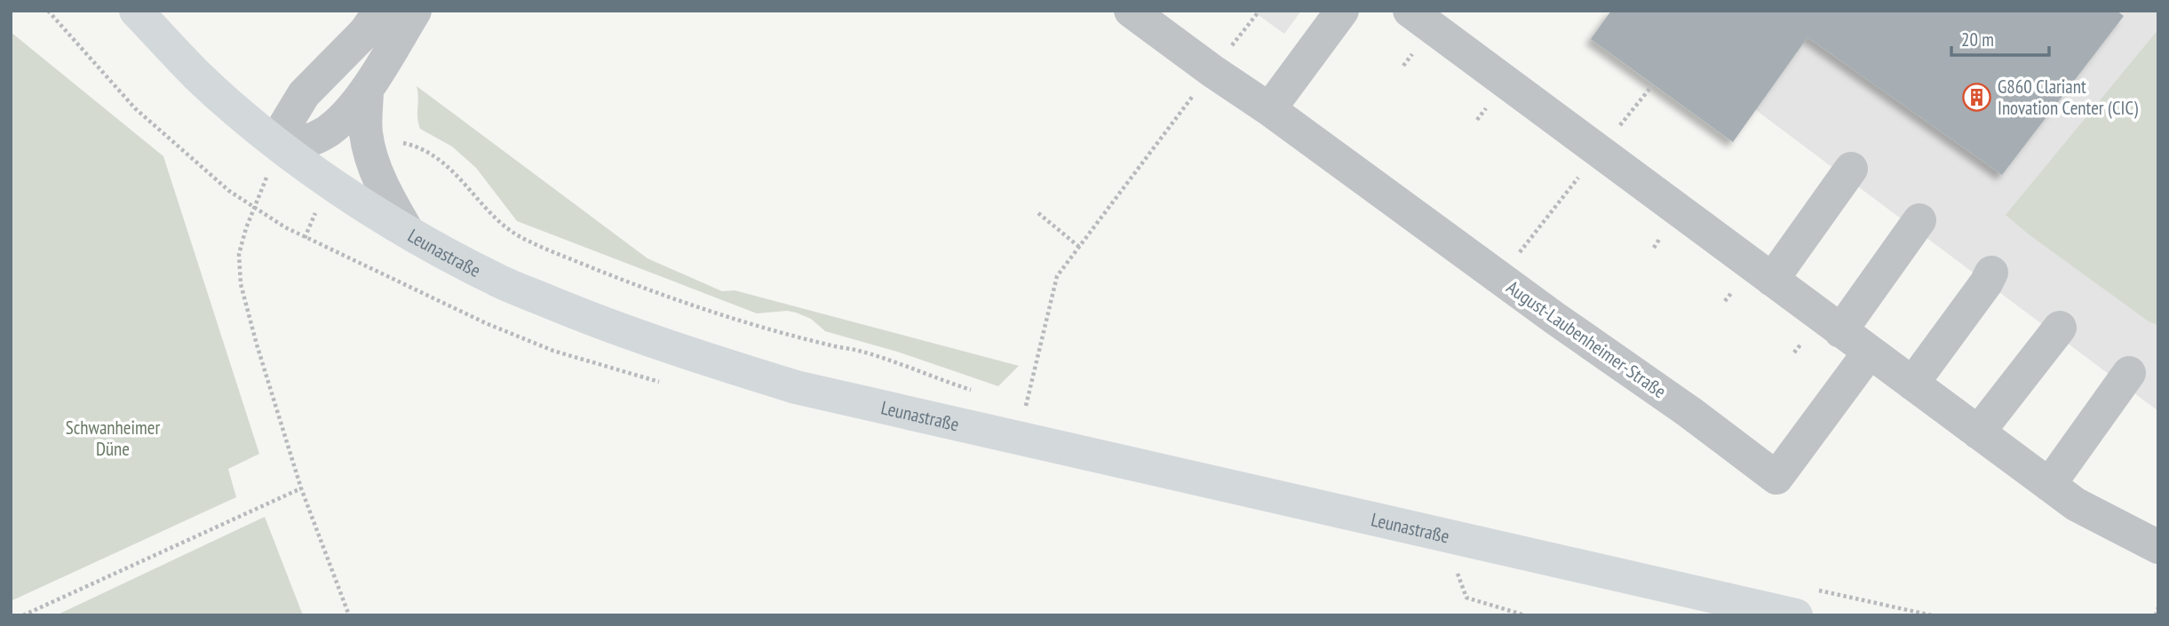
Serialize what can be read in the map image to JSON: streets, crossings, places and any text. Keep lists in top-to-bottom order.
{
  "streets": {
    "main road": ["Leunastraße"],
    "street": ["August-Laubenheimer-Straße"]
  },
  "parks": ["Schwanheimer Düne"],
  "places": {
    "building": ["G860 Clariant Inovation Center (CIC)"]
  },
  "scale_bar": "20 m"
}
